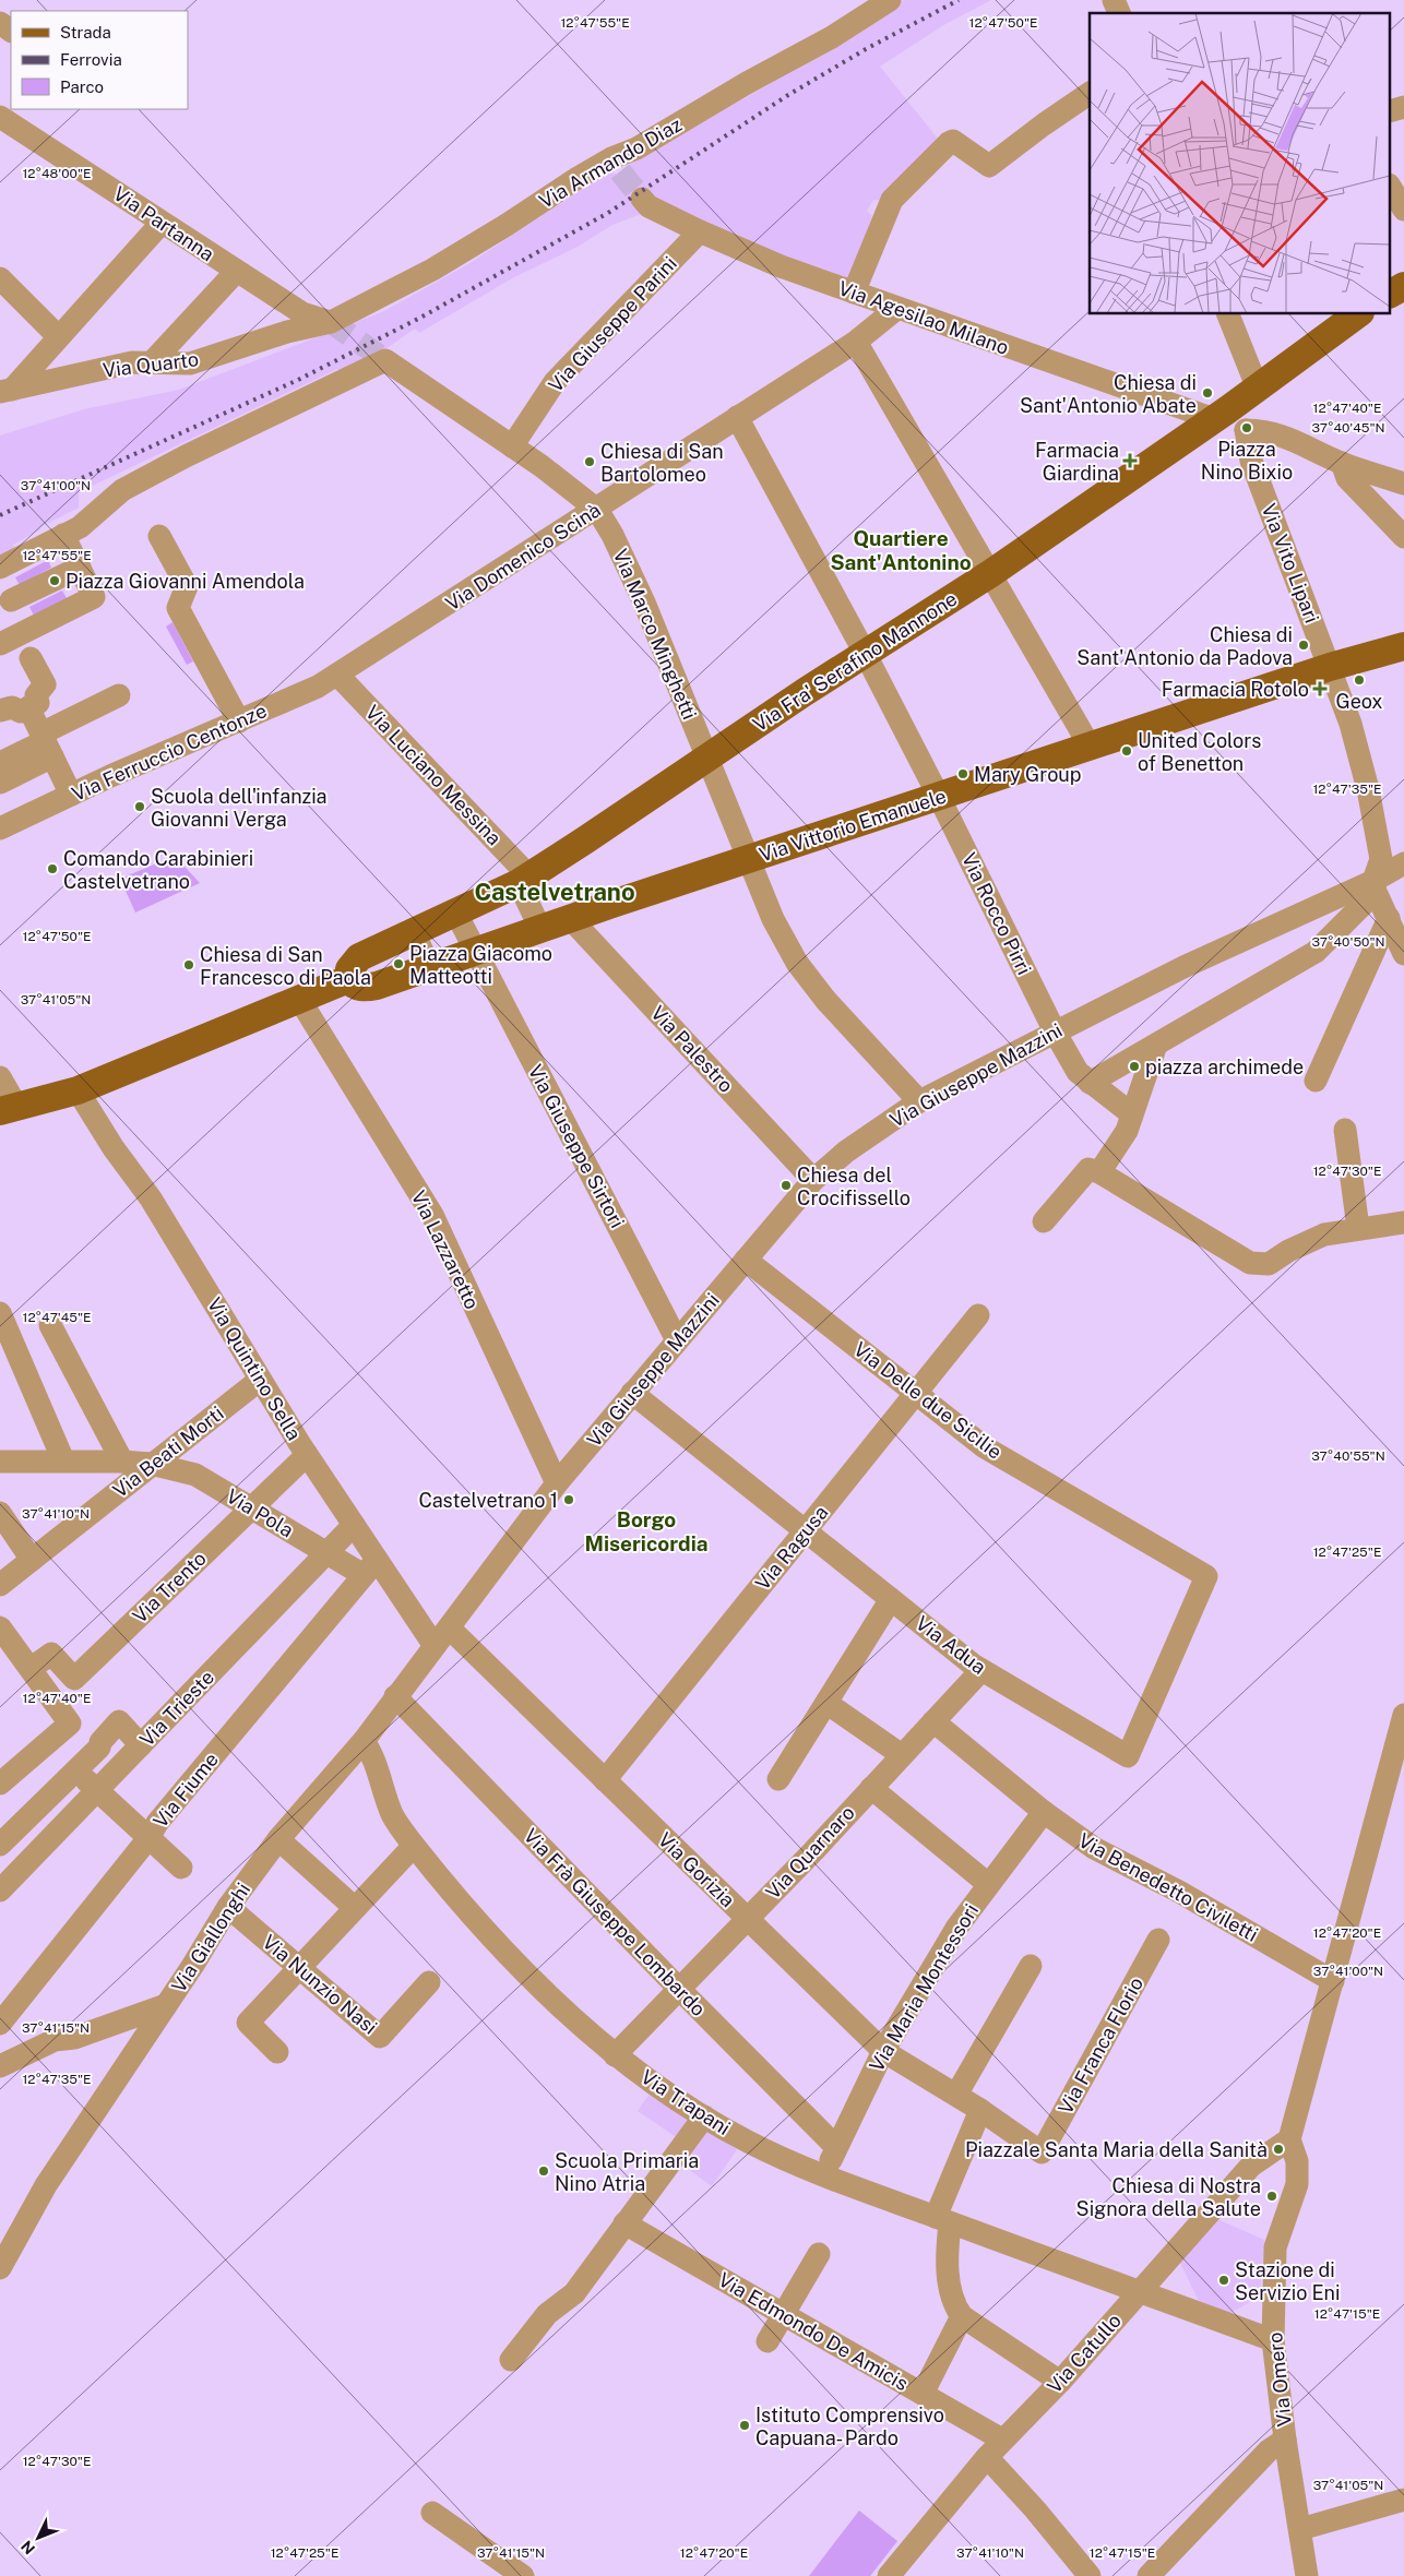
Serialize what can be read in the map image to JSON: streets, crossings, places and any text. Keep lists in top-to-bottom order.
{
  "streets": {
    "main road": ["Via Fra' Serafino Mannone", "Via Vittorio Emanuele"],
    "street": [
      "Via Armando Diaz",
      "Via Partanna",
      "Via Agesilao Milano",
      "Via Giuseppe Parini",
      "Via Quarto",
      "Via Domenico Scinà",
      "Via Vito Lipari",
      "Via Marco Minghetti",
      "Via Ferruccio Centonze",
      "Via Luciano Messina",
      "Via Rocco Pirri",
      "Via Palestro",
      "Via Giuseppe Mazzini",
      "Via Giuseppe Sirtori",
      "Via Lazzaretto",
      "Via Quintino Sella",
      "Via Delle due Sicilie",
      "Via Beati Morti",
      "Via Pola",
      "Via Ragusa",
      "Via Trento",
      "Via Adua",
      "Via Trieste",
      "Via Fiume",
      "Via Quarnaro",
      "Via Gorizia",
      "Via Benedetto Civiletti",
      "Via Frà Giuseppe Lombardo",
      "Via Giallonghi",
      "Via Nunzio Nasi",
      "Via Maria Montessori",
      "Via Franca Florio",
      "Via Trapani",
      "Via Edmondo De Amicis",
      "Via Catullo",
      "Via Omero"
    ]
  },
  "crossings": [
    ["Via Armando Diaz", "Via Partanna"],
    ["Via Armando Diaz", "Via Quarto"],
    ["Via Partanna", "Via Quarto"],
    ["Via Agesilao Milano", "Via Giuseppe Parini"],
    ["Via Agesilao Milano", "Via Domenico Scinà"],
    ["Via Agesilao Milano", "Via Vito Lipari"],
    ["Via Agesilao Milano", "Via Fra' Serafino Mannone"],
    ["Via Giuseppe Parini", "Via Marco Minghetti"],
    ["Via Domenico Scinà", "Via Marco Minghetti"],
    ["Via Domenico Scinà", "Via Ferruccio Centonze"],
    ["Via Domenico Scinà", "Via Luciano Messina"],
    ["Via Domenico Scinà", "Via Rocco Pirri"],
    ["Via Vito Lipari", "Via Fra' Serafino Mannone"],
    ["Via Vito Lipari", "Via Vittorio Emanuele"],
    ["Via Vito Lipari", "Via Giuseppe Mazzini"],
    ["Via Marco Minghetti", "Via Fra' Serafino Mannone"],
    ["Via Marco Minghetti", "Via Vittorio Emanuele"],
    ["Via Marco Minghetti", "Via Giuseppe Mazzini"],
    ["Via Fra' Serafino Mannone", "Via Luciano Messina"],
    ["Via Fra' Serafino Mannone", "Via Rocco Pirri"],
    ["Via Ferruccio Centonze", "Via Luciano Messina"],
    ["Via Vittorio Emanuele", "Via Rocco Pirri"],
    ["Via Vittorio Emanuele", "Via Palestro"],
    ["Via Rocco Pirri", "Via Giuseppe Mazzini"],
    ["Via Palestro", "Via Giuseppe Mazzini"],
    ["Via Giuseppe Mazzini", "Via Giuseppe Sirtori"],
    ["Via Giuseppe Mazzini", "Via Lazzaretto"],
    ["Via Giuseppe Mazzini", "Via Delle due Sicilie"],
    ["Via Giuseppe Mazzini", "Via Adua"],
    ["Via Giuseppe Mazzini", "Via Gorizia"],
    ["Via Giuseppe Mazzini", "Via Giallonghi"],
    ["Via Quintino Sella", "Via Beati Morti"],
    ["Via Quintino Sella", "Via Pola"],
    ["Via Quintino Sella", "Via Trento"],
    ["Via Quintino Sella", "Via Trieste"],
    ["Via Quintino Sella", "Via Fiume"],
    ["Via Quintino Sella", "Via Giallonghi"],
    ["Via Delle due Sicilie", "Via Ragusa"],
    ["Via Delle due Sicilie", "Via Adua"],
    ["Via Beati Morti", "Via Pola"],
    ["Via Pola", "Via Trento"],
    ["Via Pola", "Via Trieste"],
    ["Via Pola", "Via Fiume"],
    ["Via Ragusa", "Via Adua"],
    ["Via Ragusa", "Via Gorizia"],
    ["Via Adua", "Via Quarnaro"],
    ["Via Quarnaro", "Via Gorizia"],
    ["Via Quarnaro", "Via Benedetto Civiletti"],
    ["Via Quarnaro", "Via Frà Giuseppe Lombardo"],
    ["Via Quarnaro", "Via Trapani"],
    ["Via Gorizia", "Via Giallonghi"],
    ["Via Gorizia", "Via Maria Montessori"],
    ["Via Gorizia", "Via Franca Florio"],
    ["Via Benedetto Civiletti", "Via Maria Montessori"],
    ["Via Frà Giuseppe Lombardo", "Via Giallonghi"],
    ["Via Frà Giuseppe Lombardo", "Via Maria Montessori"],
    ["Via Giallonghi", "Via Nunzio Nasi"],
    ["Via Giallonghi", "Via Trapani"],
    ["Via Maria Montessori", "Via Trapani"],
    ["Via Trapani", "Via Catullo"],
    ["Via Edmondo De Amicis", "Via Catullo"],
    ["Via Catullo", "Via Omero"]
  ],
  "districts": ["Quartiere Sant'Antonino", "Castelvetrano", "Borgo Misericordia"],
  "places": {
    "other": [
      "Chiesa di Sant'Antonio Abate",
      "Piazza Nino Bixio",
      "Chiesa di San Bartolomeo",
      "Piazza Giovanni Amendola",
      "Chiesa di Sant'Antonio da Padova",
      "Geox",
      "United Colors of Benetton",
      "Mary Group",
      "Scuola dell'infanzia Giovanni Verga",
      "Comando Carabinieri Castelvetrano",
      "Piazza Giacomo Matteotti",
      "Chiesa di San Francesco di Paola",
      "piazza archimede",
      "Chiesa del Crocifissello",
      "Castelvetrano 1",
      "Piazzale Santa Maria della Sanità",
      "Scuola Primaria Nino Atria",
      "Chiesa di Nostra Signora della Salute",
      "Stazione di Servizio Eni",
      "Istituto Comprensivo Capuana- Pardo"
    ],
    "health": ["Farmacia Giardina", "Farmacia Rotolo"]
  },
  "legend": ["Strada", "Ferrovia", "Parco"],
  "north": "bottom left",
  "coordinates": [
    "12°47'55\"E",
    "12°47'50\"E",
    "12°48'00\"E",
    "12°47'40\"E",
    "37°40'45\"N",
    "37°41'00\"N",
    "12°47'35\"E",
    "37°40'50\"N",
    "37°41'05\"N",
    "12°47'30\"E",
    "12°47'45\"E",
    "37°40'55\"N",
    "37°41'10\"N",
    "12°47'25\"E",
    "12°47'20\"E",
    "37°41'15\"N",
    "12°47'15\"E"
  ]
}
